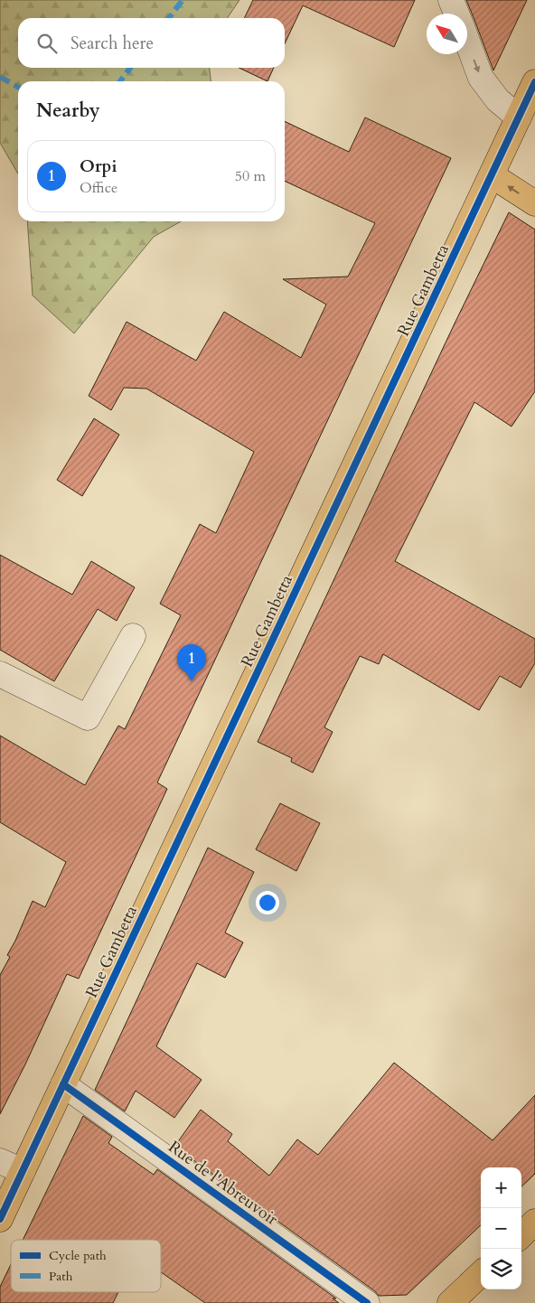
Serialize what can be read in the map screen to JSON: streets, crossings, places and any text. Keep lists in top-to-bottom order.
{
  "streets": {
    "main road": ["Rue Gambetta"],
    "street": ["Rue de l'Abreuvoir"]
  },
  "crossings": [
    ["Rue Gambetta", "Rue de l'Abreuvoir"]
  ],
  "legend": ["Cycle path", "Path"],
  "north": "top left",
  "page": {
    "search": "Search here",
    "heading": "Nearby",
    "list": [
      {
        "mark": "1",
        "name": "Orpi",
        "note": "Office",
        "value": "50 m"
      }
    ],
    "pins": "1",
    "map_buttons": ["+", "−"]
  }
}
